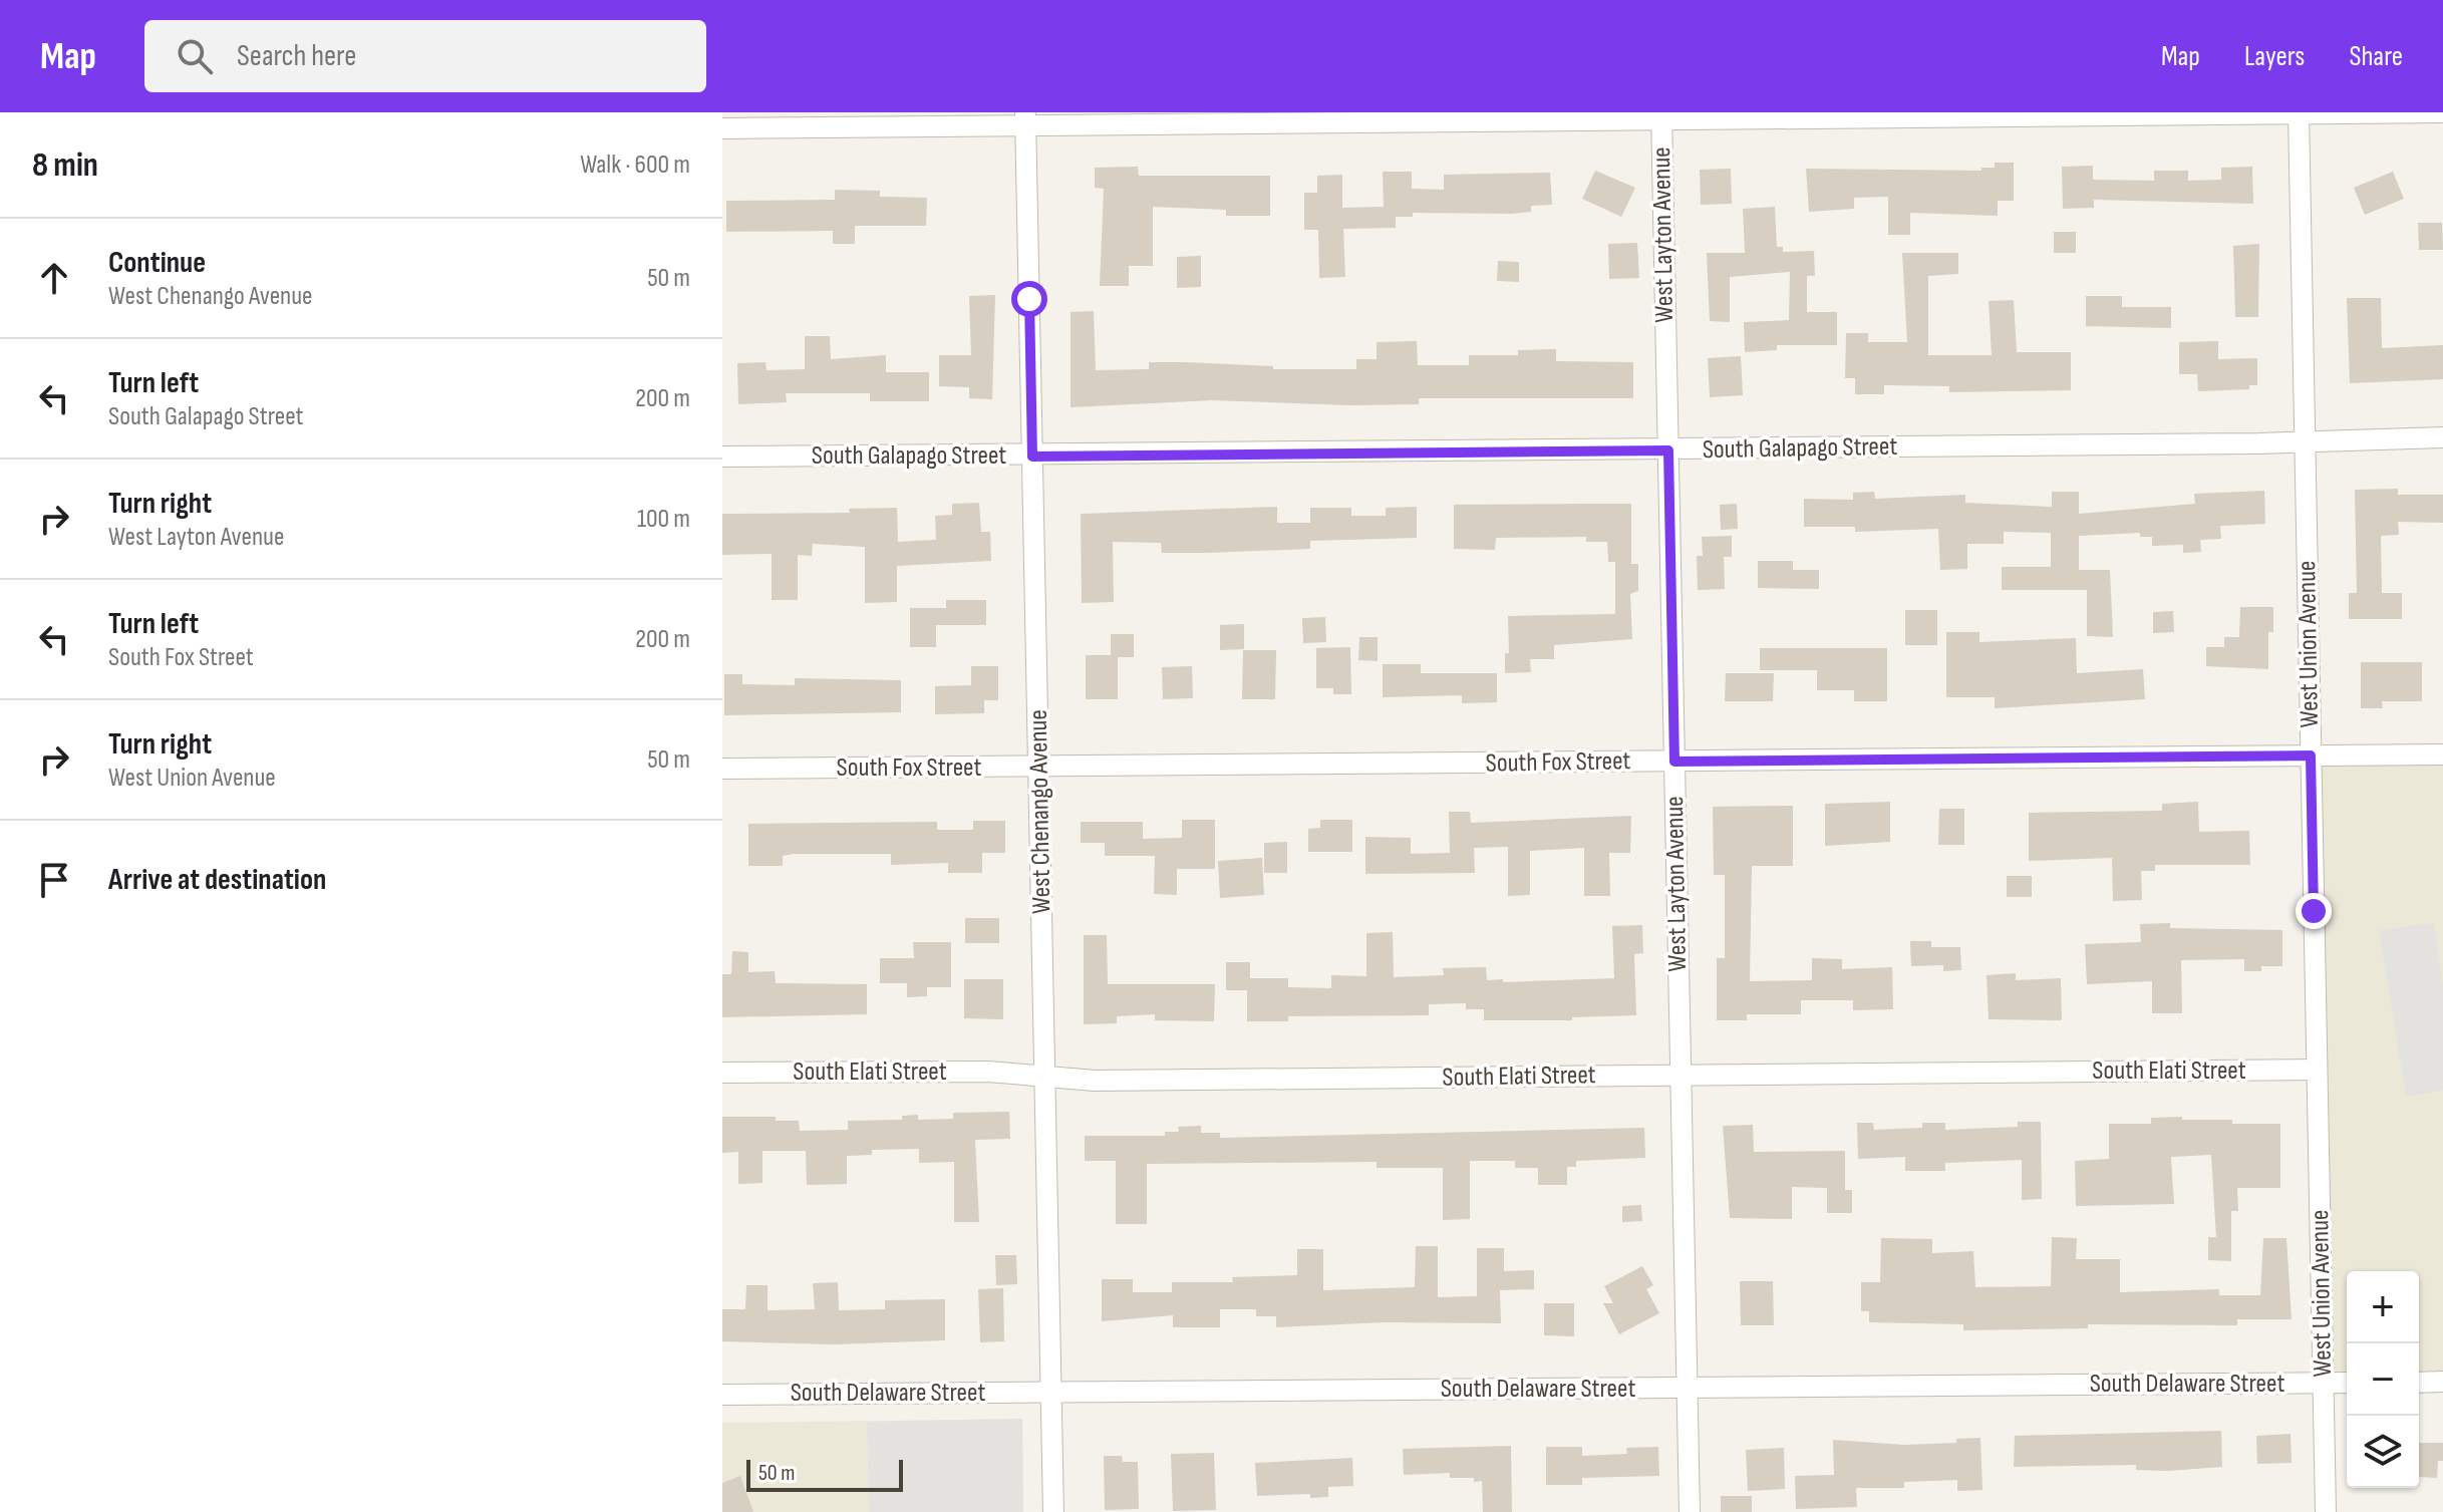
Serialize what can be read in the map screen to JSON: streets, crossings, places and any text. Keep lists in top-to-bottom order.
{
  "streets": {
    "street": [
      "West Layton Avenue",
      "South Galapago Street",
      "West Union Avenue",
      "South Fox Street",
      "West Chenango Avenue",
      "South Elati Street",
      "South Delaware Street"
    ]
  },
  "crossings": [
    ["West Layton Avenue", "South Galapago Street"],
    ["West Layton Avenue", "South Fox Street"],
    ["West Layton Avenue", "South Elati Street"],
    ["West Layton Avenue", "South Delaware Street"],
    ["South Galapago Street", "West Union Avenue"],
    ["South Galapago Street", "West Chenango Avenue"],
    ["West Union Avenue", "South Fox Street"],
    ["West Union Avenue", "South Elati Street"],
    ["West Union Avenue", "South Delaware Street"],
    ["South Fox Street", "West Chenango Avenue"],
    ["West Chenango Avenue", "South Elati Street"],
    ["West Chenango Avenue", "South Delaware Street"]
  ],
  "scale_bar": "50 m",
  "page": {
    "header": "Map",
    "search": "Search here",
    "nav": ["Map", "Layers", "Share"],
    "heading": ["8 min", "Walk · 600 m"],
    "list": [
      ["Continue", "West Chenango Avenue", "50 m"],
      ["Turn left", "South Galapago Street", "200 m"],
      ["Turn right", "West Layton Avenue", "100 m"],
      ["Turn left", "South Fox Street", "200 m"],
      ["Turn right", "West Union Avenue", "50 m"],
      "Arrive at destination"
    ],
    "map_buttons": ["+", "−"],
    "scale": "50 m"
  }
}
